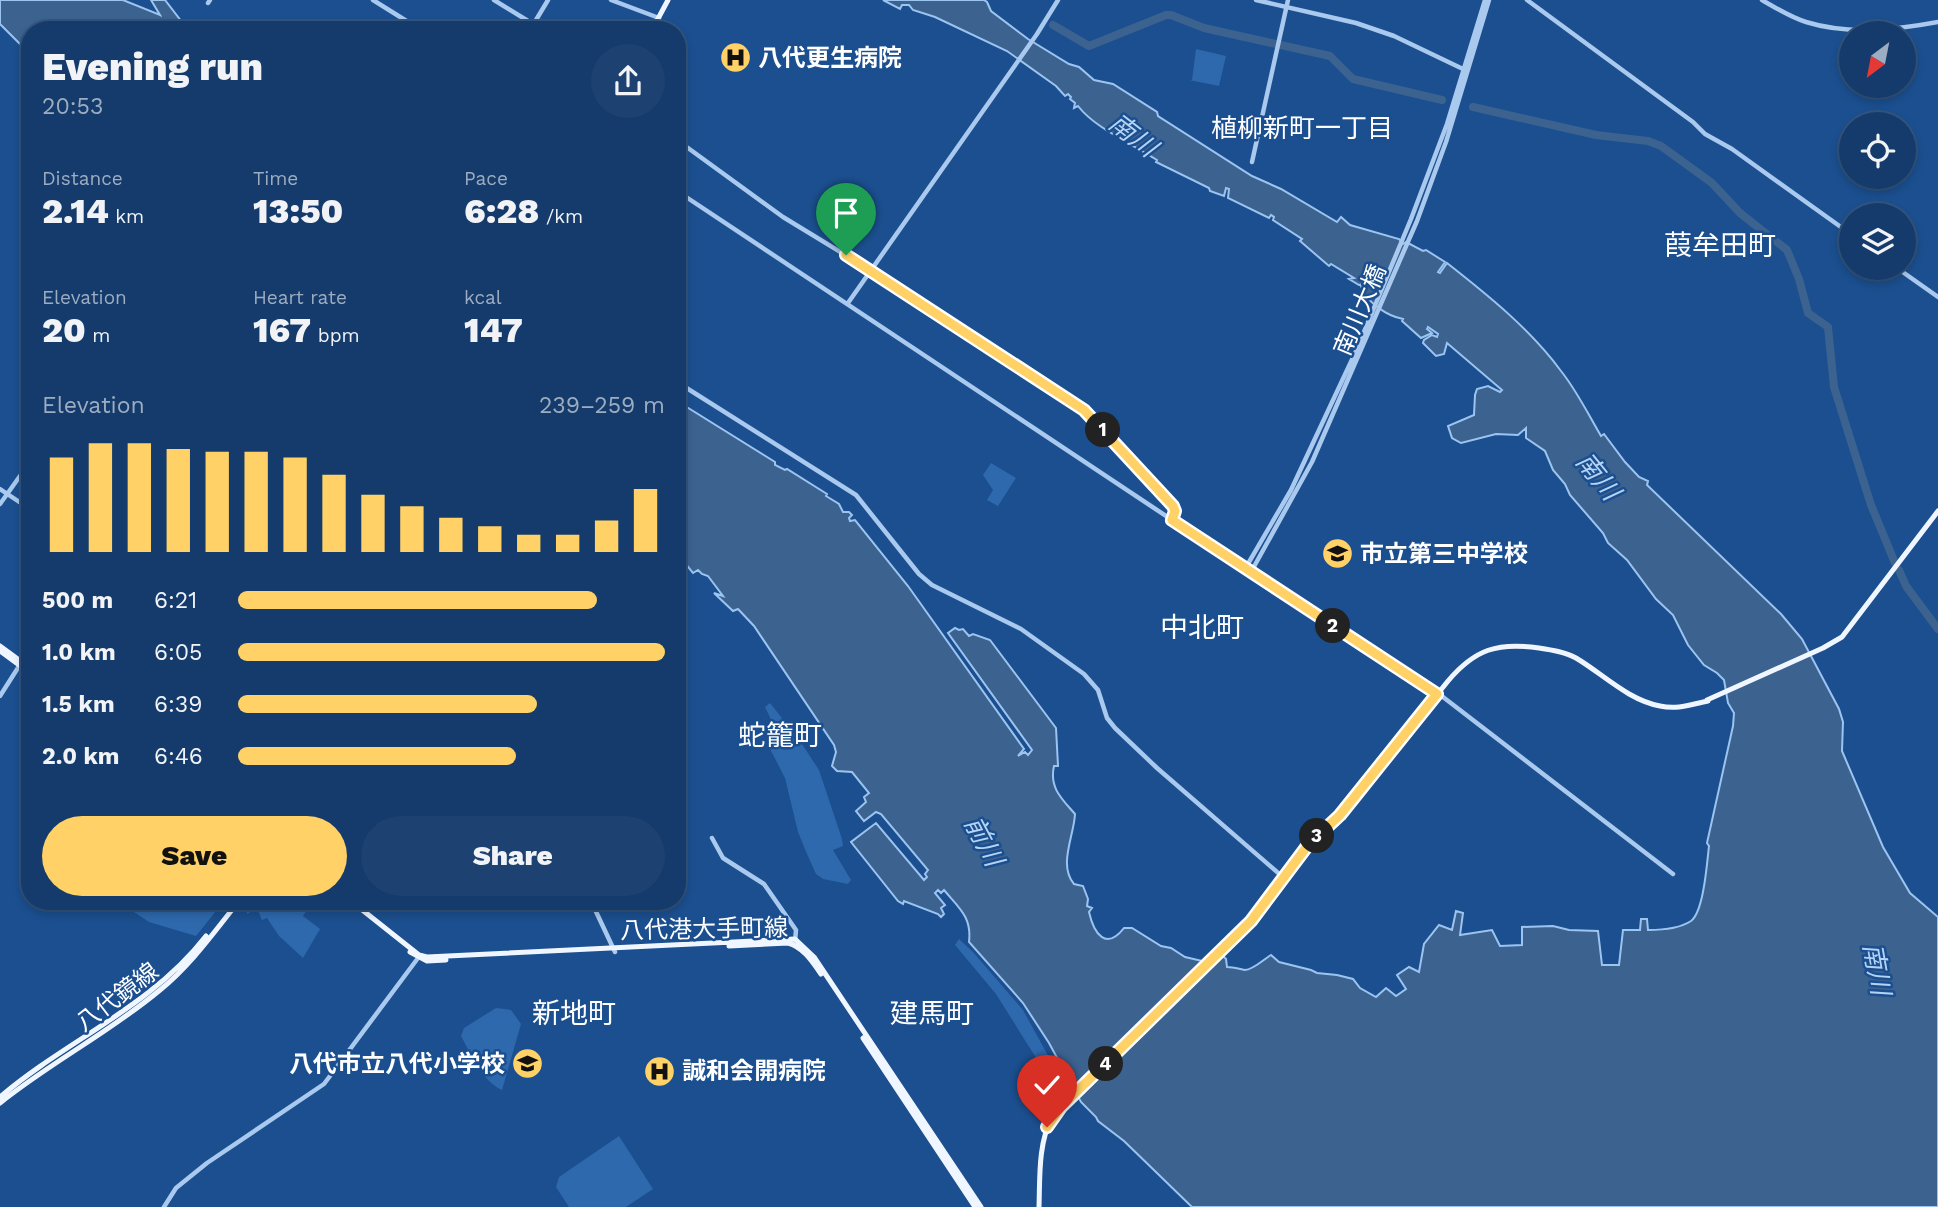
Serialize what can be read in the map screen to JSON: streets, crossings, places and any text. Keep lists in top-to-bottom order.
{
  "streets": {
    "main road": ["八代港大手町線", "八代鏡線"],
    "street": ["南川大橋"]
  },
  "districts": [
    "植柳新町一丁目",
    "葭牟田町",
    "中北町",
    "蛇籠町",
    "新地町",
    "建馬町"
  ],
  "water": ["南川", "前川"],
  "places": {
    "hospital": ["八代更生病院", "誠和会開病院"],
    "school or university": ["市立第三中学校", "八代市立八代小学校"]
  },
  "north": "bottom left",
  "page": {
    "heading": ["Evening run", "20:53"],
    "stats": [
      ["Distance", "2.14 km"],
      ["Time", "13:50"],
      ["Pace", "6:28 /km"],
      ["Elevation", "20 m"],
      ["Heart rate", "167 bpm"],
      ["kcal", "147"]
    ],
    "chart": ["Elevation", "239–259 m"],
    "pins": [
      "1",
      "2",
      "3",
      "4"
    ],
    "list": [
      {
        "name": "500 m",
        "note": "6:21"
      },
      {
        "name": "1.0 km",
        "note": "6:05"
      },
      {
        "name": "1.5 km",
        "note": "6:39"
      },
      {
        "name": "2.0 km",
        "note": "6:46"
      }
    ],
    "buttons": ["Save", "Share"]
  }
}
